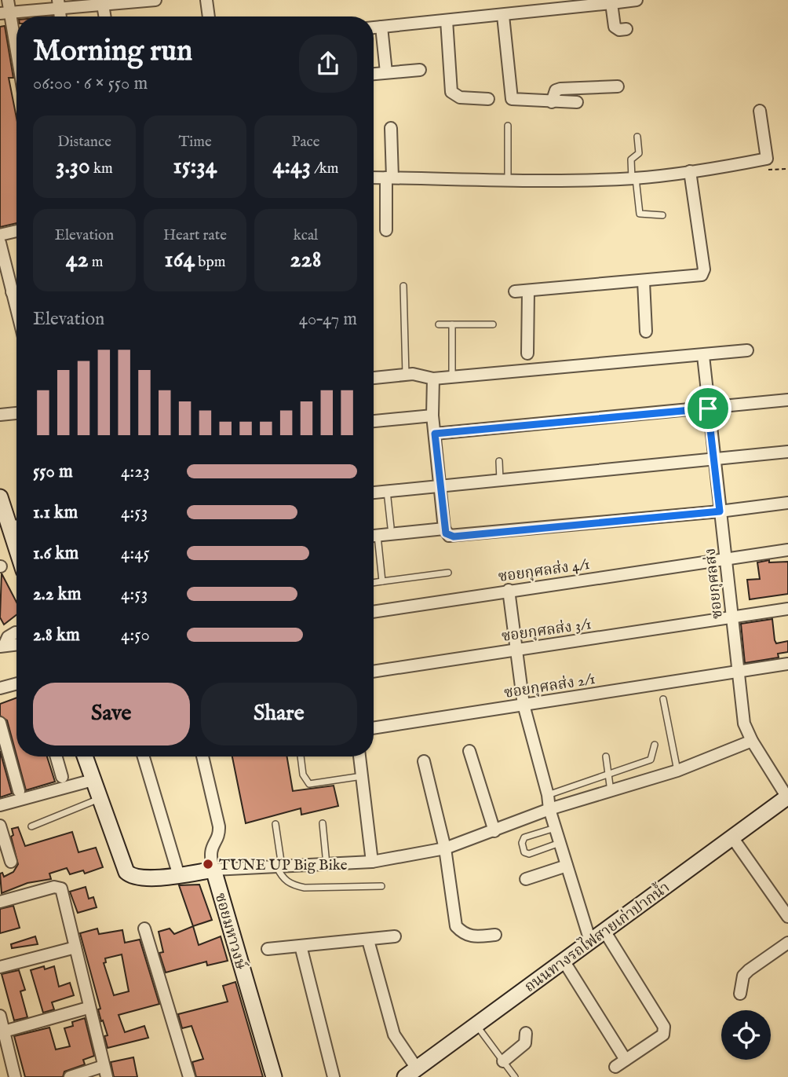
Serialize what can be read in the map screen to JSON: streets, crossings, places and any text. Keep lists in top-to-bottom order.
{
  "streets": {
    "street": [
      "ซอยกุศลส่ง 4/1",
      "ซอยกุศลส่ง",
      "ซอยกุศลส่ง 3/1",
      "ซอยกุศลส่ง 2/1",
      "ซอยมหาวงษ์",
      "ถนนทางรถไฟสายเก่าปากน้ำ"
    ]
  },
  "crossings": [
    ["ซอยกุศลส่ง 4/1", "ซอยกุศลส่ง"],
    ["ซอยกุศลส่ง", "ซอยกุศลส่ง 3/1"],
    ["ซอยกุศลส่ง", "ซอยกุศลส่ง 2/1"],
    ["ซอยกุศลส่ง", "ถนนทางรถไฟสายเก่าปากน้ำ"]
  ],
  "places": ["TUNE UP Big Bike"],
  "page": {
    "heading": ["Morning run", "06:00 · 6 × 550 m"],
    "stats": [
      ["Distance", "3.30 km"],
      ["Time", "15:34"],
      ["Pace", "4:43 /km"],
      ["Elevation", "42 m"],
      ["Heart rate", "164 bpm"],
      ["kcal", "228"]
    ],
    "chart": ["Elevation", "40–47 m"],
    "list": [
      {
        "name": "550 m",
        "note": "4:23"
      },
      {
        "name": "1.1 km",
        "note": "4:53"
      },
      {
        "name": "1.6 km",
        "note": "4:45"
      },
      {
        "name": "2.2 km",
        "note": "4:53"
      },
      {
        "name": "2.8 km",
        "note": "4:50"
      }
    ],
    "buttons": ["Save", "Share"]
  }
}
